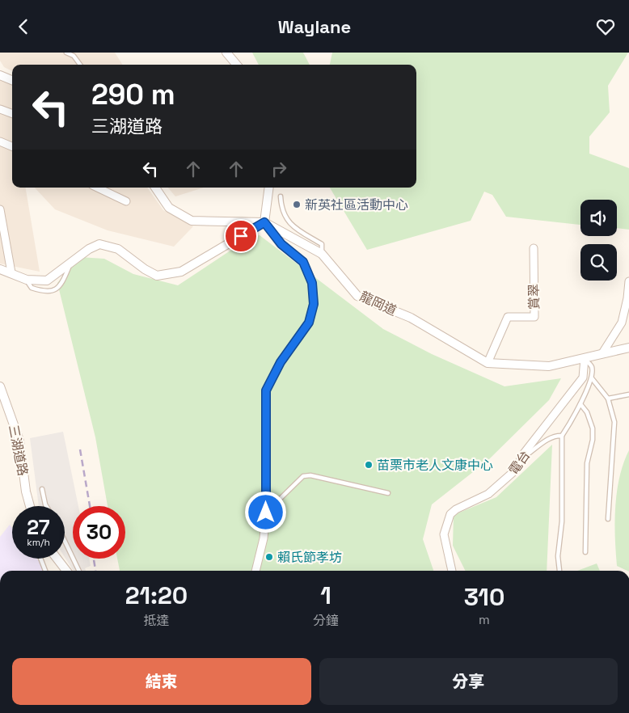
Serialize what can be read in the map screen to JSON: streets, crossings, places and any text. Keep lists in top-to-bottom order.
{
  "streets": {
    "street": [
      "賞翠",
      "龍岡道",
      "三湖道路",
      "電台"
    ]
  },
  "crossings": [
    ["賞翠", "龍岡道"],
    ["龍岡道", "電台"]
  ],
  "places": ["新英社區活動中心", "苗栗市老人文康中心", "賴氏節孝坊"],
  "page": {
    "header": "Waylane",
    "turn": ["290 m", "三湖道路"],
    "speed": "27 km/h",
    "limit": "30",
    "eta": [
      "21:20",
      "抵達",
      "1",
      "分鐘",
      "310",
      "m"
    ],
    "buttons": ["結束", "分享"]
  }
}
